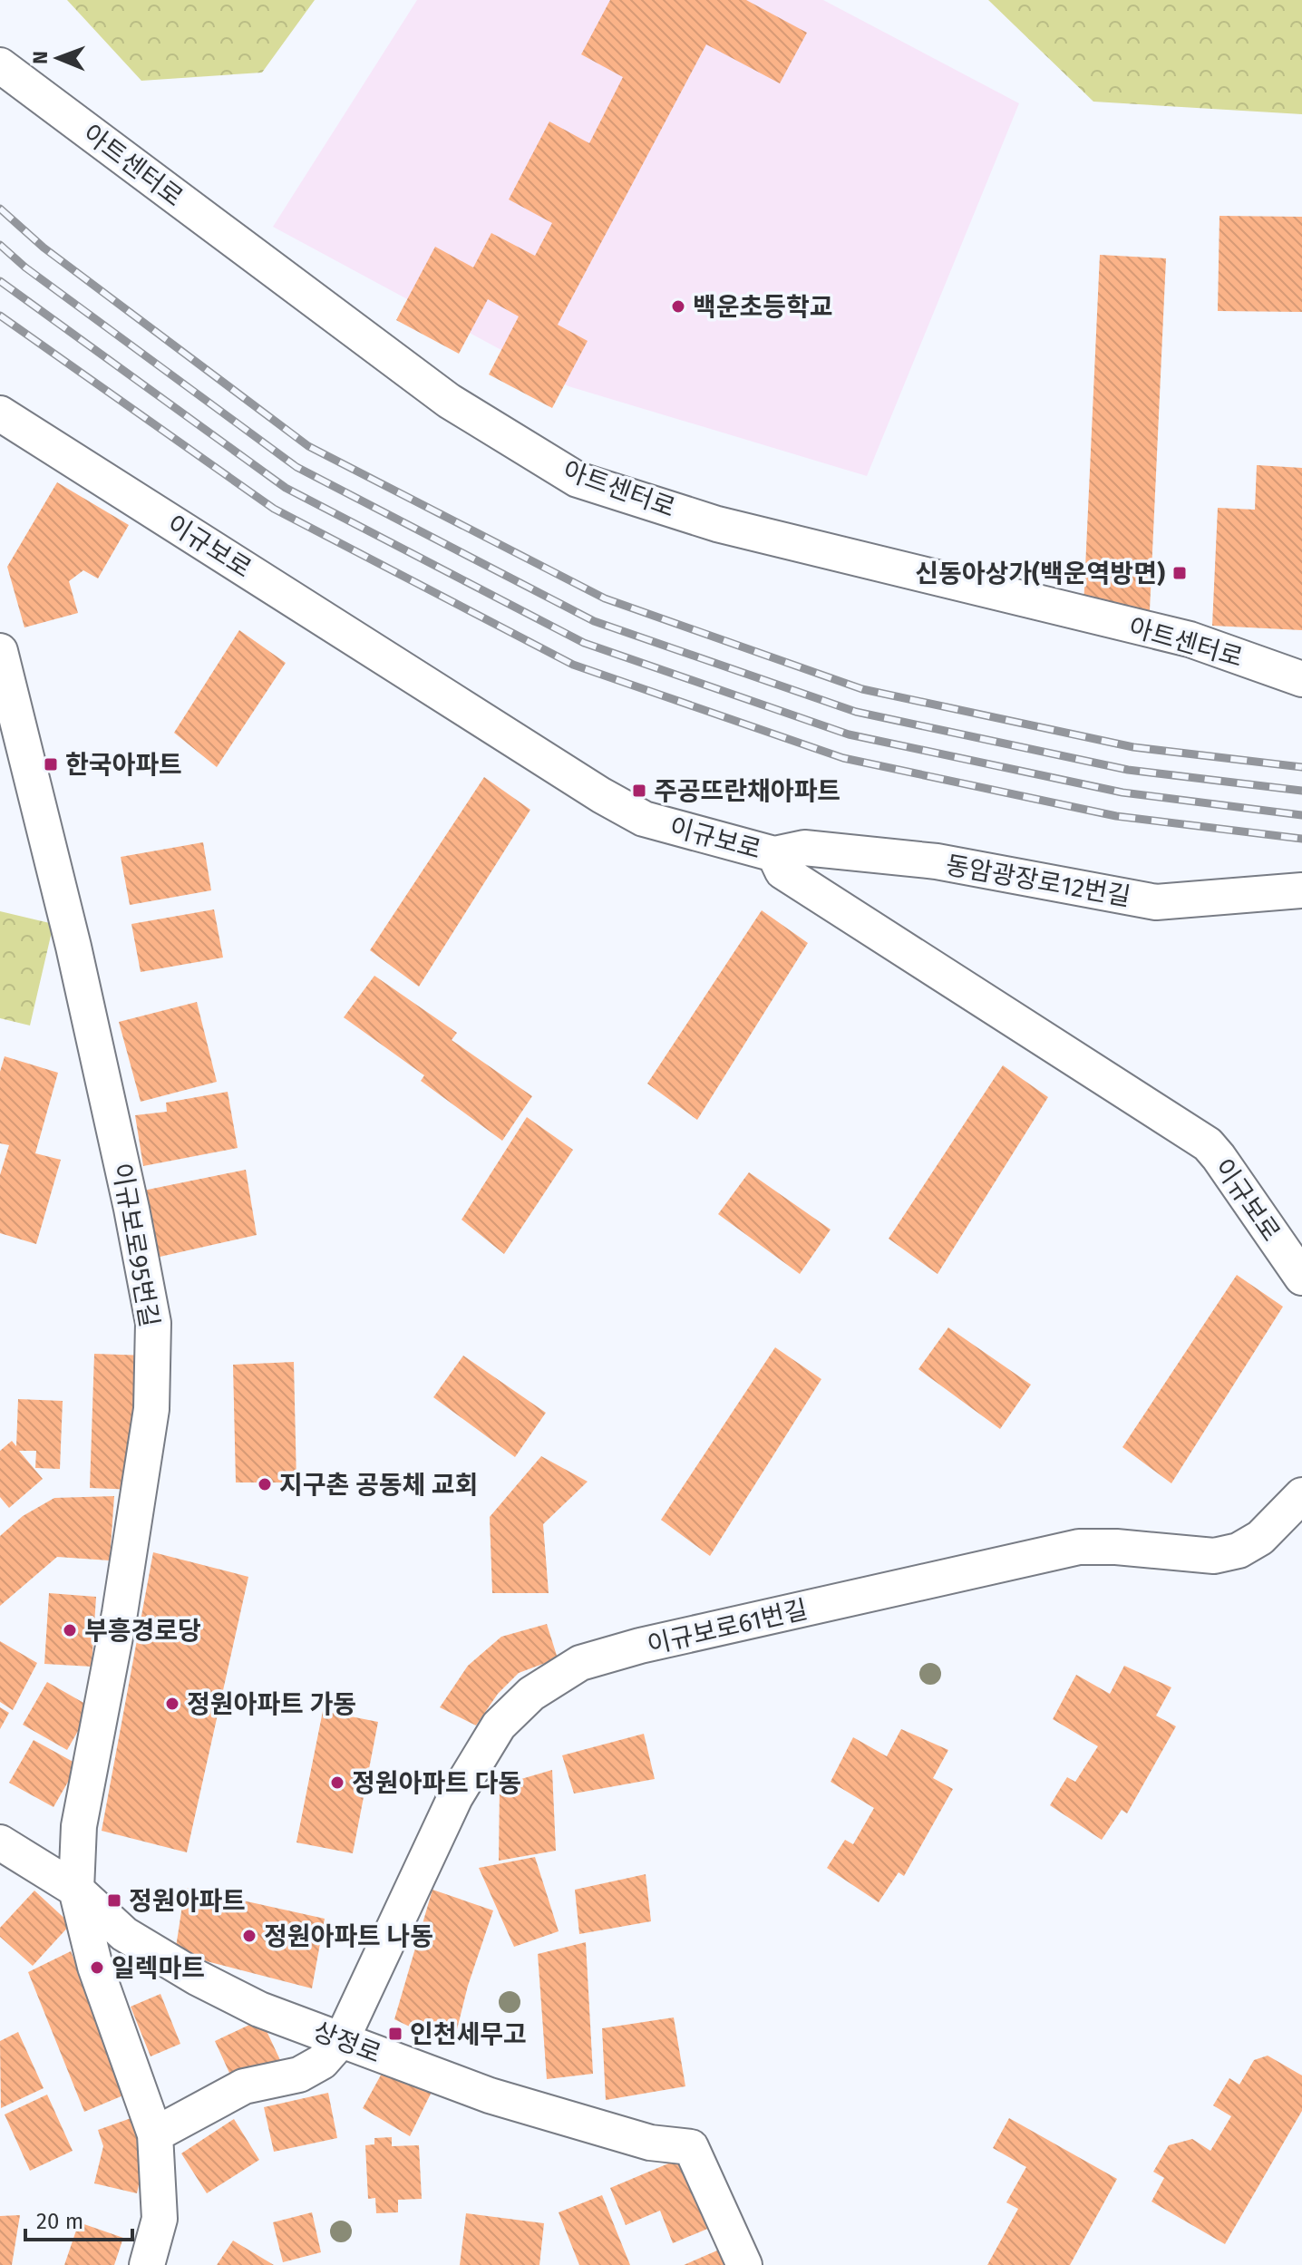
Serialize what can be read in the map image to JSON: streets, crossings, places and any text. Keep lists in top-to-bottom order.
{
  "streets": {
    "street": [
      "아트센터로",
      "이규보로",
      "동암광장로12번길",
      "이규보로95번길",
      "이규보로61번길",
      "상정로"
    ]
  },
  "crossings": [
    ["이규보로", "동암광장로12번길"],
    ["이규보로95번길", "이규보로61번길"],
    ["이규보로95번길", "상정로"],
    ["이규보로61번길", "상정로"]
  ],
  "places": {
    "other": [
      "백운초등학교",
      "지구촌 공동체 교회",
      "부흥경로당",
      "정원아파트 가동",
      "정원아파트 다동",
      "정원아파트 나동",
      "일렉마트"
    ],
    "transit": [
      "신동아상가(백운역방면)",
      "한국아파트",
      "주공뜨란채아파트",
      "정원아파트",
      "인천세무고"
    ]
  },
  "scale_bar": "20 m",
  "north": "left"
}
